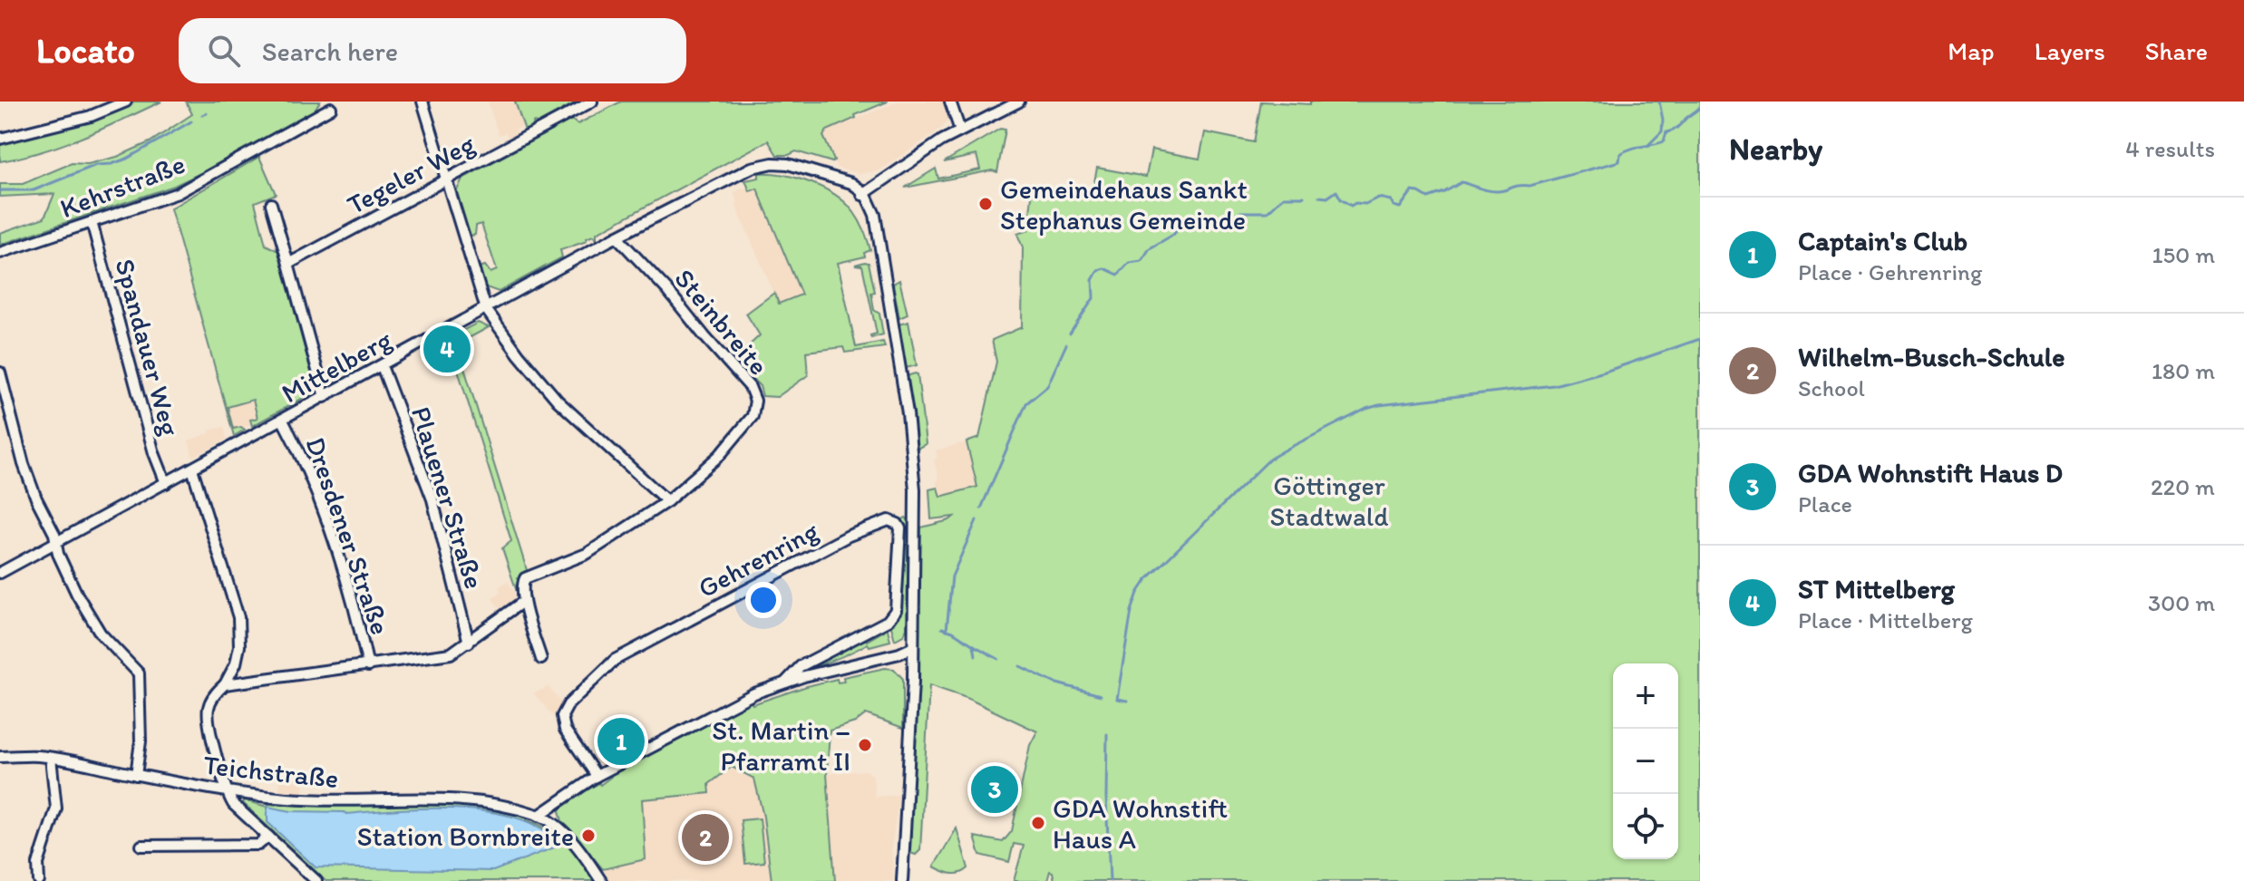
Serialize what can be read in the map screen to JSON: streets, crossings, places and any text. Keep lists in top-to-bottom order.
{
  "streets": {
    "street": [
      "Tegeler Weg",
      "Kehrstraße",
      "Steinbreite",
      "Spandauer Weg",
      "Mittelberg",
      "Plauener Straße",
      "Dresdener Straße",
      "Gehrenring",
      "Teichstraße"
    ]
  },
  "crossings": [
    ["Kehrstraße", "Spandauer Weg"],
    ["Steinbreite", "Mittelberg"],
    ["Spandauer Weg", "Mittelberg"],
    ["Mittelberg", "Plauener Straße"],
    ["Mittelberg", "Dresdener Straße"],
    ["Gehrenring", "Teichstraße"]
  ],
  "parks": ["Göttinger Stadtwald"],
  "places": [
    "Gemeindehaus Sankt Stephanus Gemeinde",
    "St. Martin – Pfarramt II",
    "GDA Wohnstift Haus A",
    "Station Bornbreite"
  ],
  "page": {
    "header": "Locato",
    "search": "Search here",
    "nav": ["Map", "Layers", "Share"],
    "heading": ["Nearby", "4 results"],
    "list": [
      {
        "mark": "1",
        "name": "Captain's Club",
        "note": "Place · Gehrenring",
        "value": "150 m"
      },
      {
        "mark": "2",
        "name": "Wilhelm-Busch-Schule",
        "note": "School",
        "value": "180 m"
      },
      {
        "mark": "3",
        "name": "GDA Wohnstift Haus D",
        "note": "Place",
        "value": "220 m"
      },
      {
        "mark": "4",
        "name": "ST Mittelberg",
        "note": "Place · Mittelberg",
        "value": "300 m"
      }
    ],
    "pins": [
      "4",
      "1",
      "3",
      "2"
    ],
    "map_buttons": ["+", "−"]
  }
}
